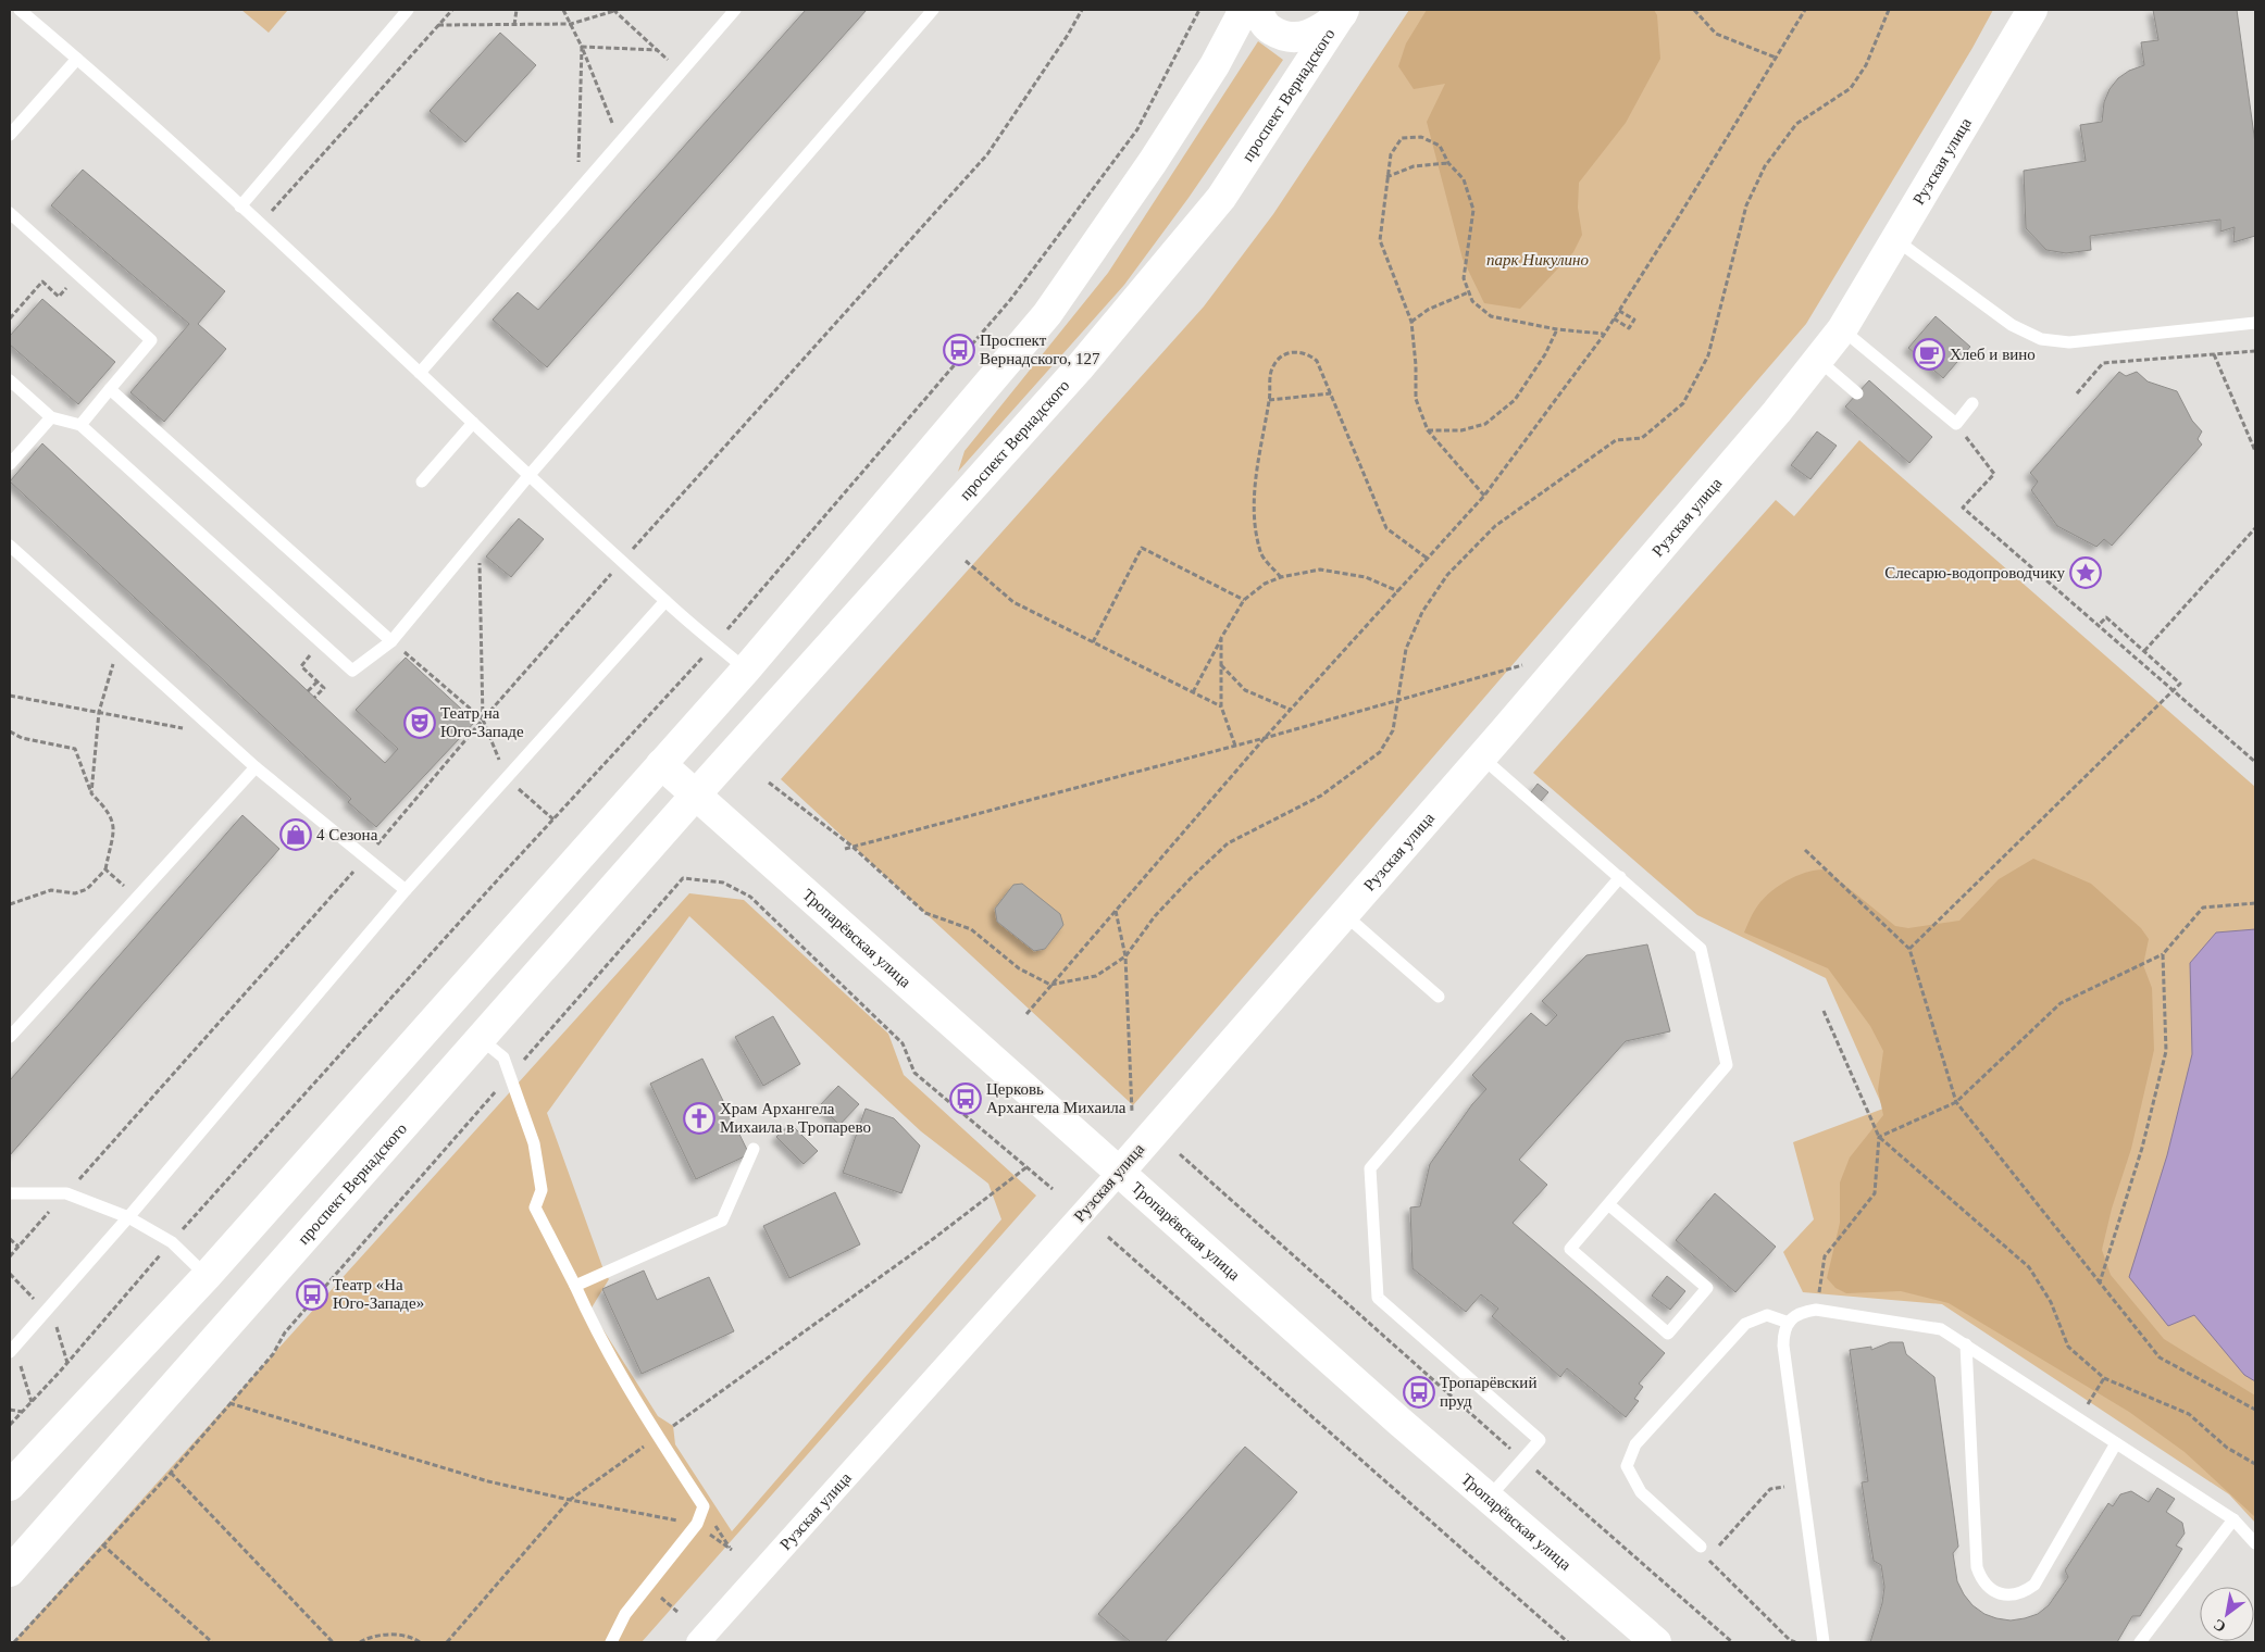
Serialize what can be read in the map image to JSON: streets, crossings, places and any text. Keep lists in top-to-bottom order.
{
  "streets": {
    "main road": ["проспект Вернадского", "Рузская улица", "Тропарёвская улица"]
  },
  "crossings": [
    ["проспект Вернадского", "Тропарёвская улица"],
    ["Рузская улица", "Тропарёвская улица"]
  ],
  "parks": ["парк Никулино"],
  "places": {
    "bus stop": [
      "Проспект Вернадского, 127",
      "Церковь Архангела Михаила",
      "Театр «На Юго-Западе»",
      "Тропарёвский пруд"
    ],
    "cafe": ["Хлеб и вино"],
    "place": ["Слесарю-водопроводчику"],
    "theatre": ["Театр на Юго-Западе"],
    "shop": ["4 Сезона"],
    "church": ["Храм Архангела Михаила в Тропарево"]
  },
  "north": "bottom left"
}
